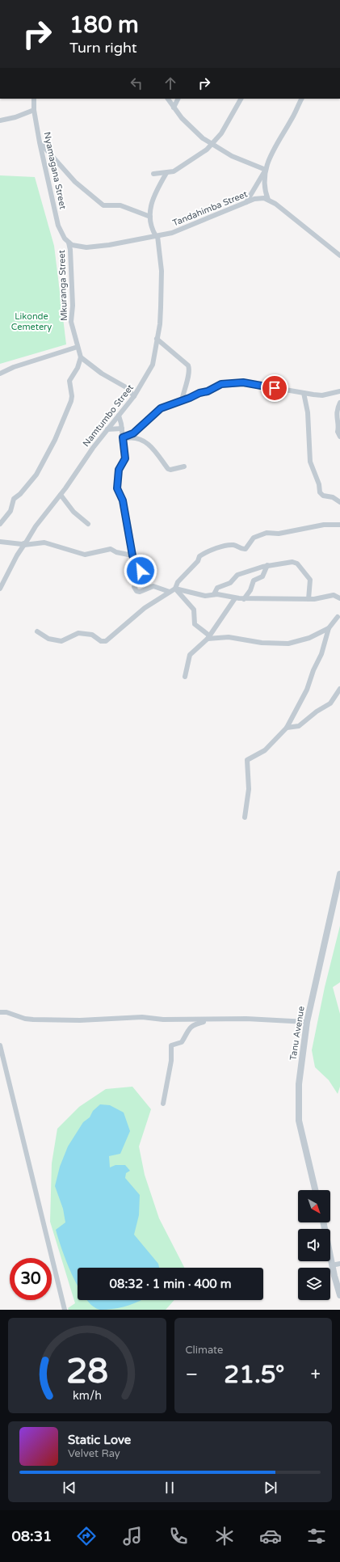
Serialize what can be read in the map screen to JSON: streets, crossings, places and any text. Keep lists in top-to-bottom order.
{
  "streets": {
    "street": [
      "Nyamagana Street",
      "Tandahimba Street",
      "Mkuranga Street",
      "Namtumbo Street",
      "Tanu Avenue"
    ]
  },
  "crossings": [
    ["Nyamagana Street", "Tandahimba Street"],
    ["Nyamagana Street", "Mkuranga Street"],
    ["Tandahimba Street", "Mkuranga Street"],
    ["Tandahimba Street", "Namtumbo Street"]
  ],
  "parks": ["Likonde Cemetery"],
  "north": "bottom right",
  "page": {
    "turn": ["180 m", "Turn right"],
    "limit": "30",
    "trip": "08:32 · 1 min · 400 m",
    "tile": "Climate",
    "heat": ["−", "21.5°", "+"],
    "song": ["Static Love", "Velvet Ray"],
    "tabs": "08:31",
    "gauge": ["28", "km/h"]
  }
}
